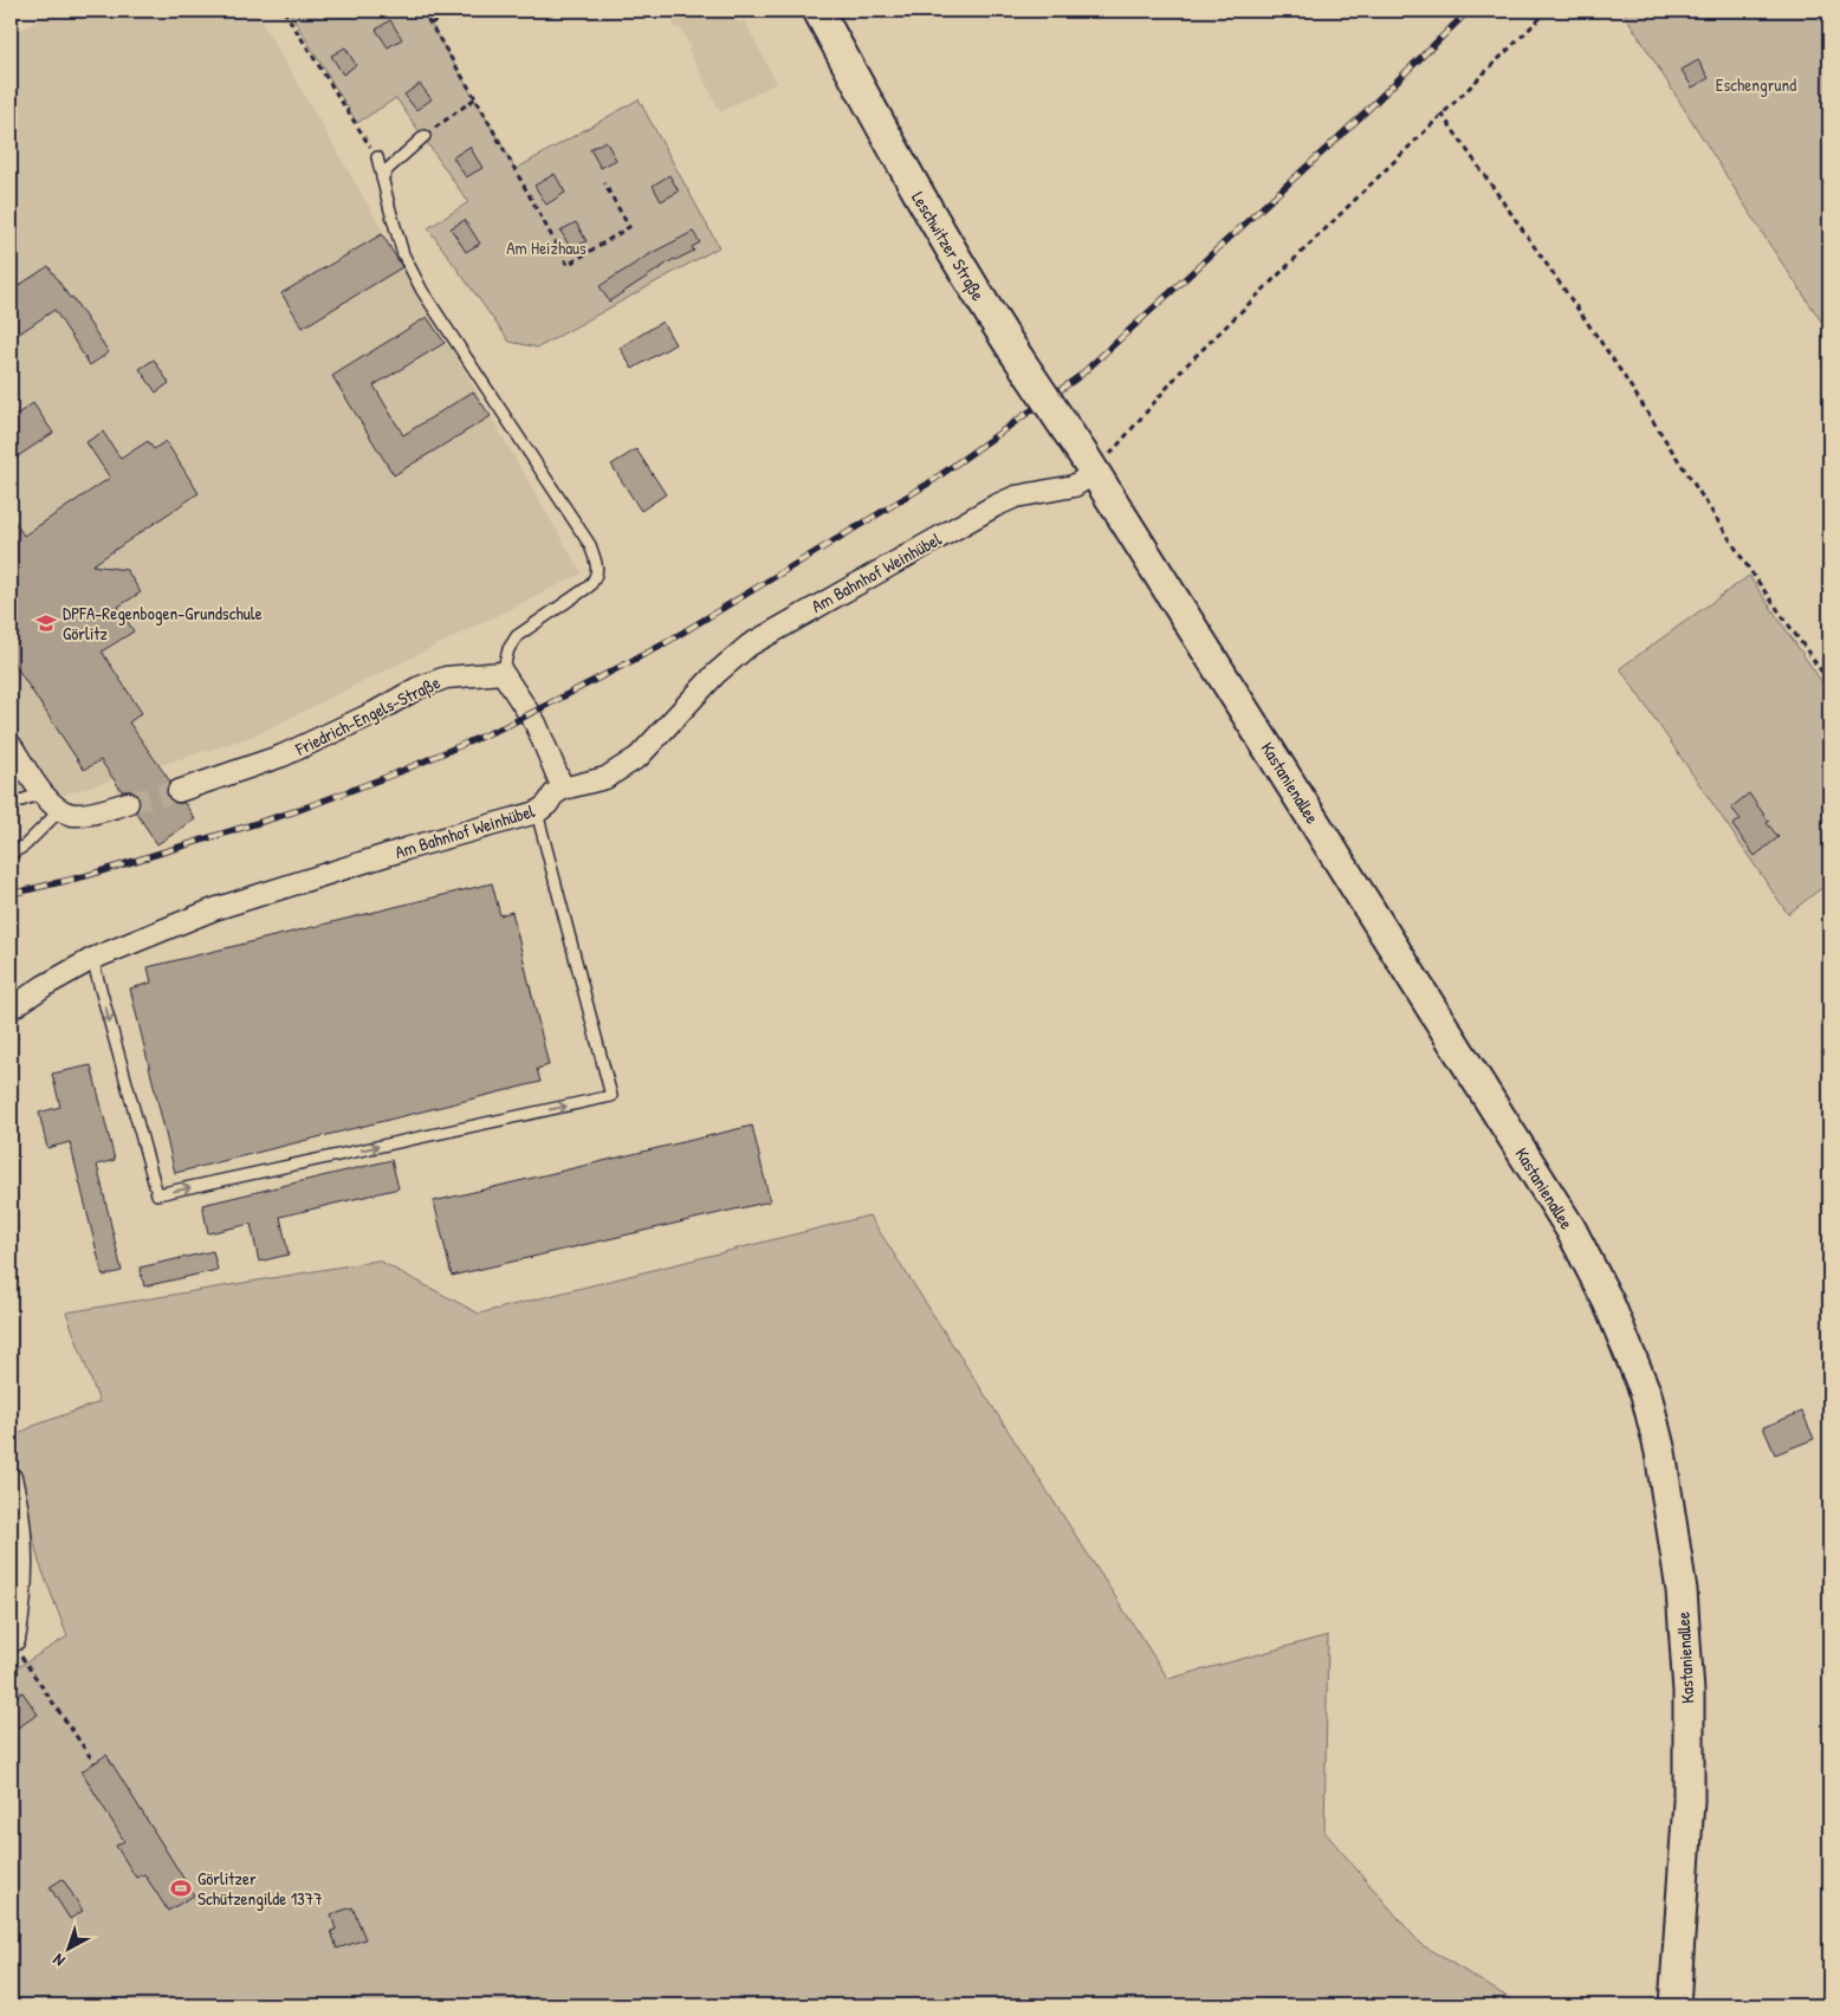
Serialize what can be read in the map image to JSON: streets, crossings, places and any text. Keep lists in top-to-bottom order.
{
  "streets": {
    "street": [
      "Leschwitzer Straße",
      "Am Bahnhof Weinhübel",
      "Friedrich-Engels-Straße",
      "Kastanienallee"
    ]
  },
  "crossings": [
    ["Leschwitzer Straße", "Am Bahnhof Weinhübel"],
    ["Leschwitzer Straße", "Kastanienallee"],
    ["Am Bahnhof Weinhübel", "Kastanienallee"]
  ],
  "parks": ["Eschengrund", "Am Heizhaus"],
  "places": {
    "school or university": ["DPFA-Regenbogen-Grundschule Görlitz"],
    "sports": ["Görlitzer Schützengilde 1377"]
  },
  "north": "bottom left"
}
